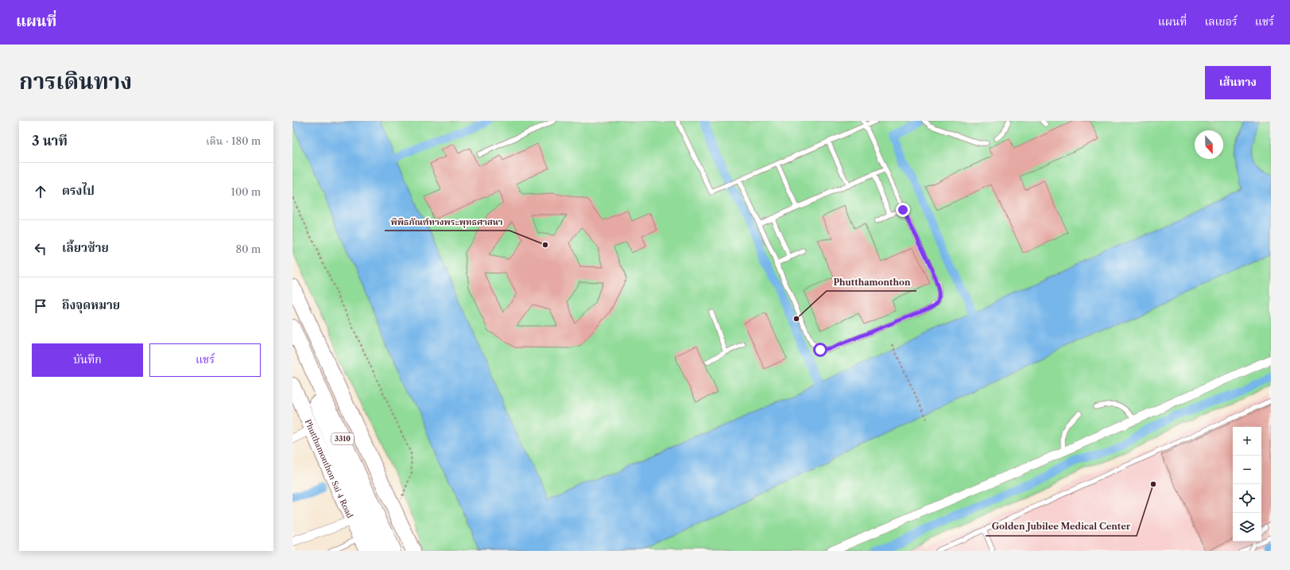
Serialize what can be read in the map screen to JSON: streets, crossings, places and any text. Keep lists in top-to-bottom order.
{
  "streets": {
    "main road": ["3310", "Phutthamonthon Sai 4 Road"]
  },
  "places": ["พิพิธภัณฑ์ทางพระพุทธศาสนา", "Phutthamonthon", "Golden Jubilee Medical Center"],
  "north": "bottom",
  "page": {
    "header": "แผนที่",
    "nav": ["แผนที่", "เลเยอร์", "แชร์"],
    "title": "การเดินทาง",
    "buttons": [
      "เส้นทาง",
      ["บันทึก", "แชร์"]
    ],
    "heading": ["3 นาที", "เดิน · 180 m"],
    "list": [
      ["ตรงไป", "100 m"],
      ["เลี้ยวซ้าย", "80 m"],
      "ถึงจุดหมาย"
    ],
    "map_buttons": ["+", "−"]
  }
}
